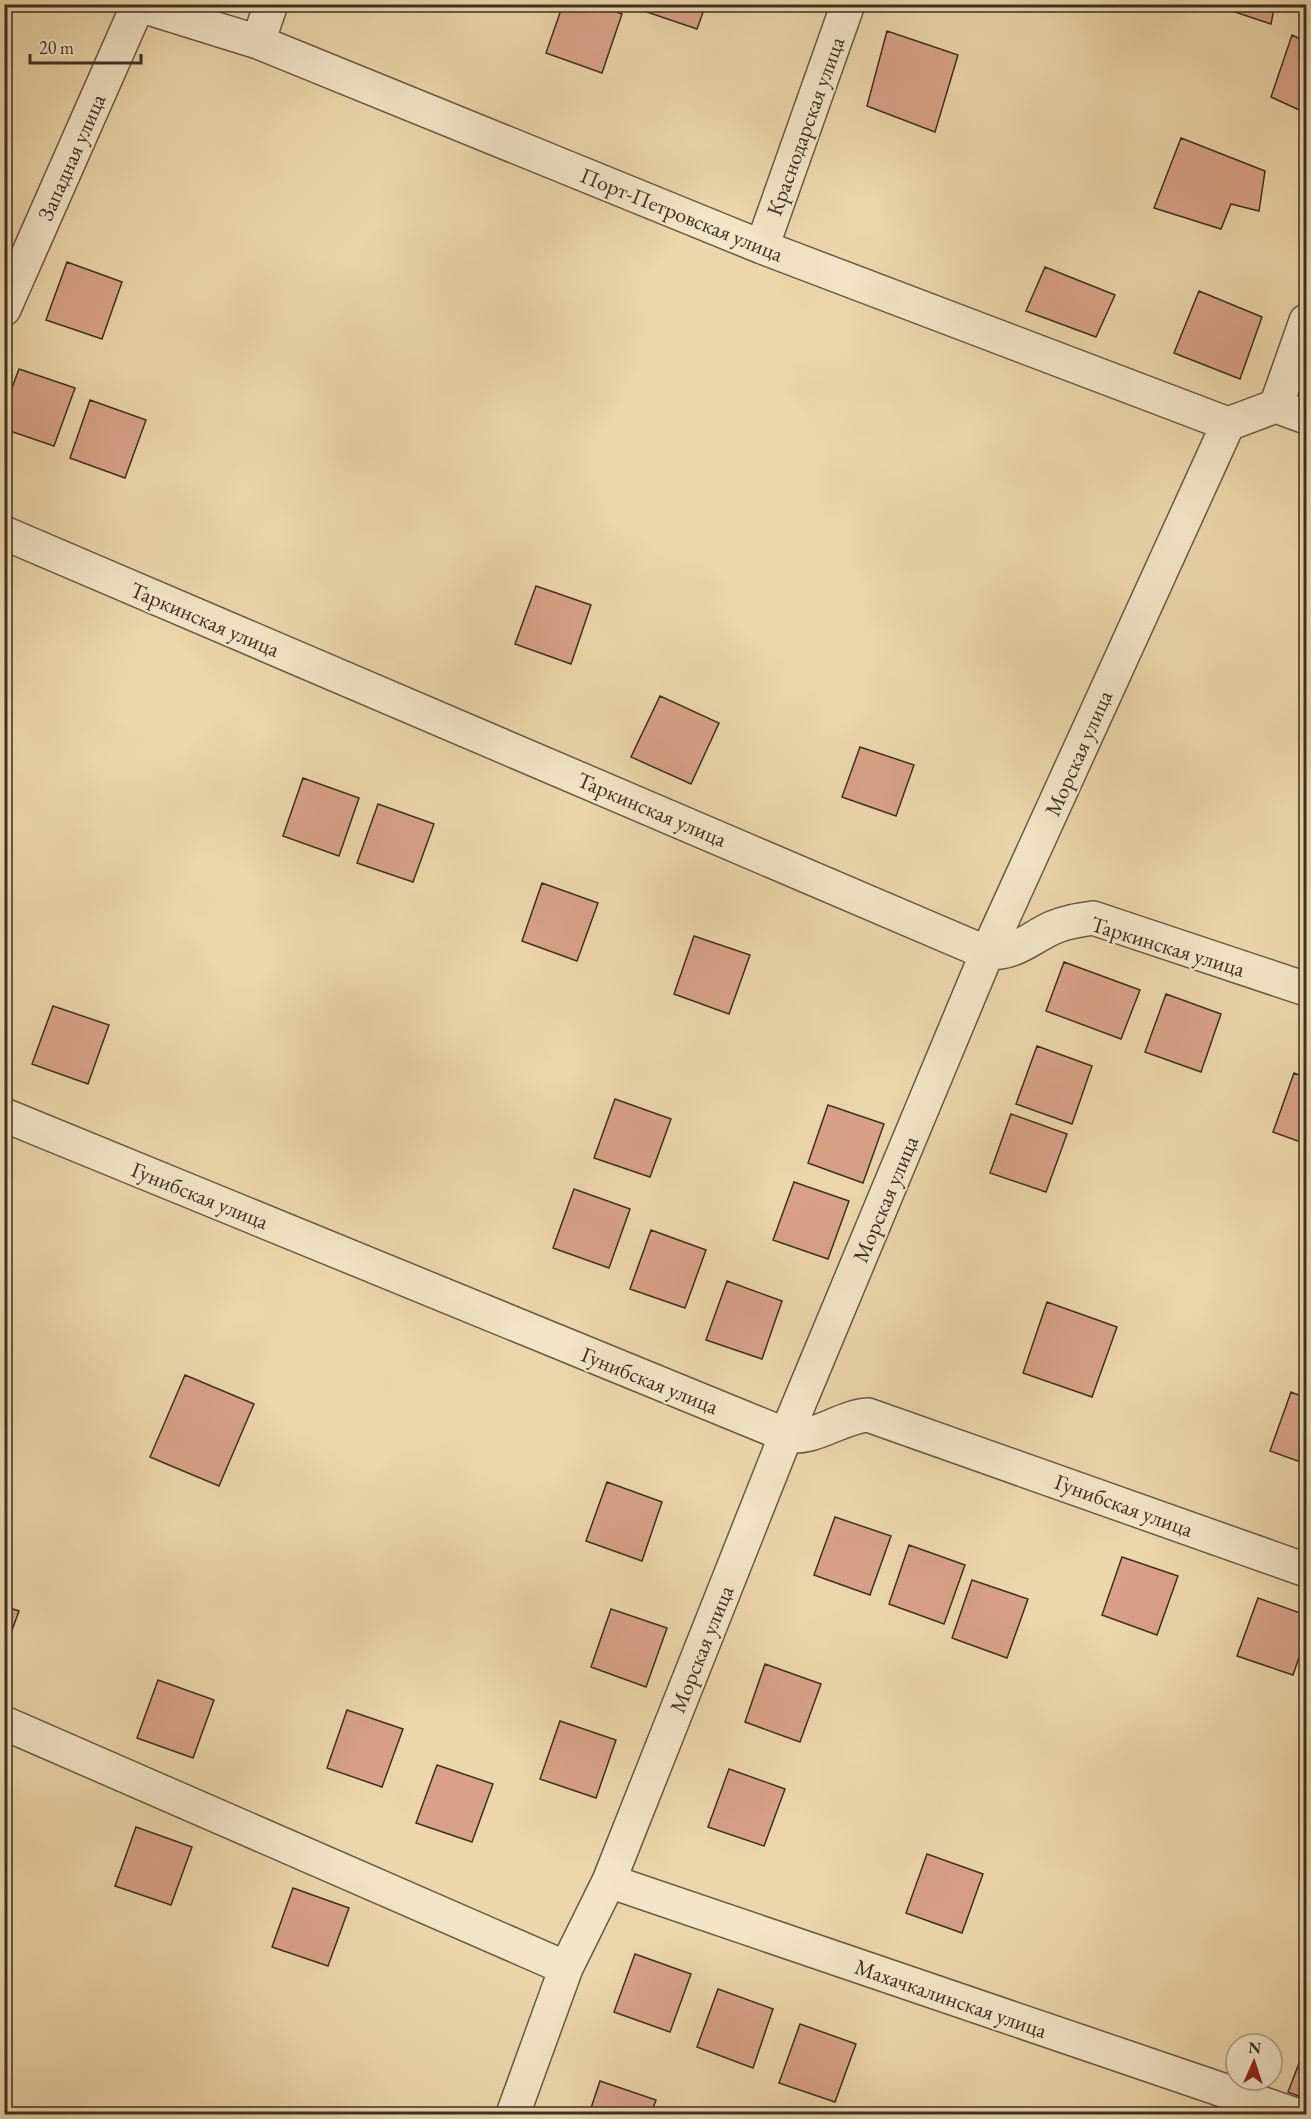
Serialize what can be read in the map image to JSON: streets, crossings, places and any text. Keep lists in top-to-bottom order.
{
  "streets": {
    "street": [
      "Краснодарская улица",
      "Западная улица",
      "Порт-Петровская улица",
      "Таркинская улица",
      "Морская улица",
      "Гунибская улица",
      "Махачкалинская улица"
    ]
  },
  "crossings": [
    ["Краснодарская улица", "Порт-Петровская улица"],
    ["Западная улица", "Порт-Петровская улица"],
    ["Порт-Петровская улица", "Морская улица"],
    ["Таркинская улица", "Морская улица"],
    ["Морская улица", "Гунибская улица"],
    ["Морская улица", "Махачкалинская улица"]
  ],
  "scale_bar": "20 m",
  "north": "top"
}
